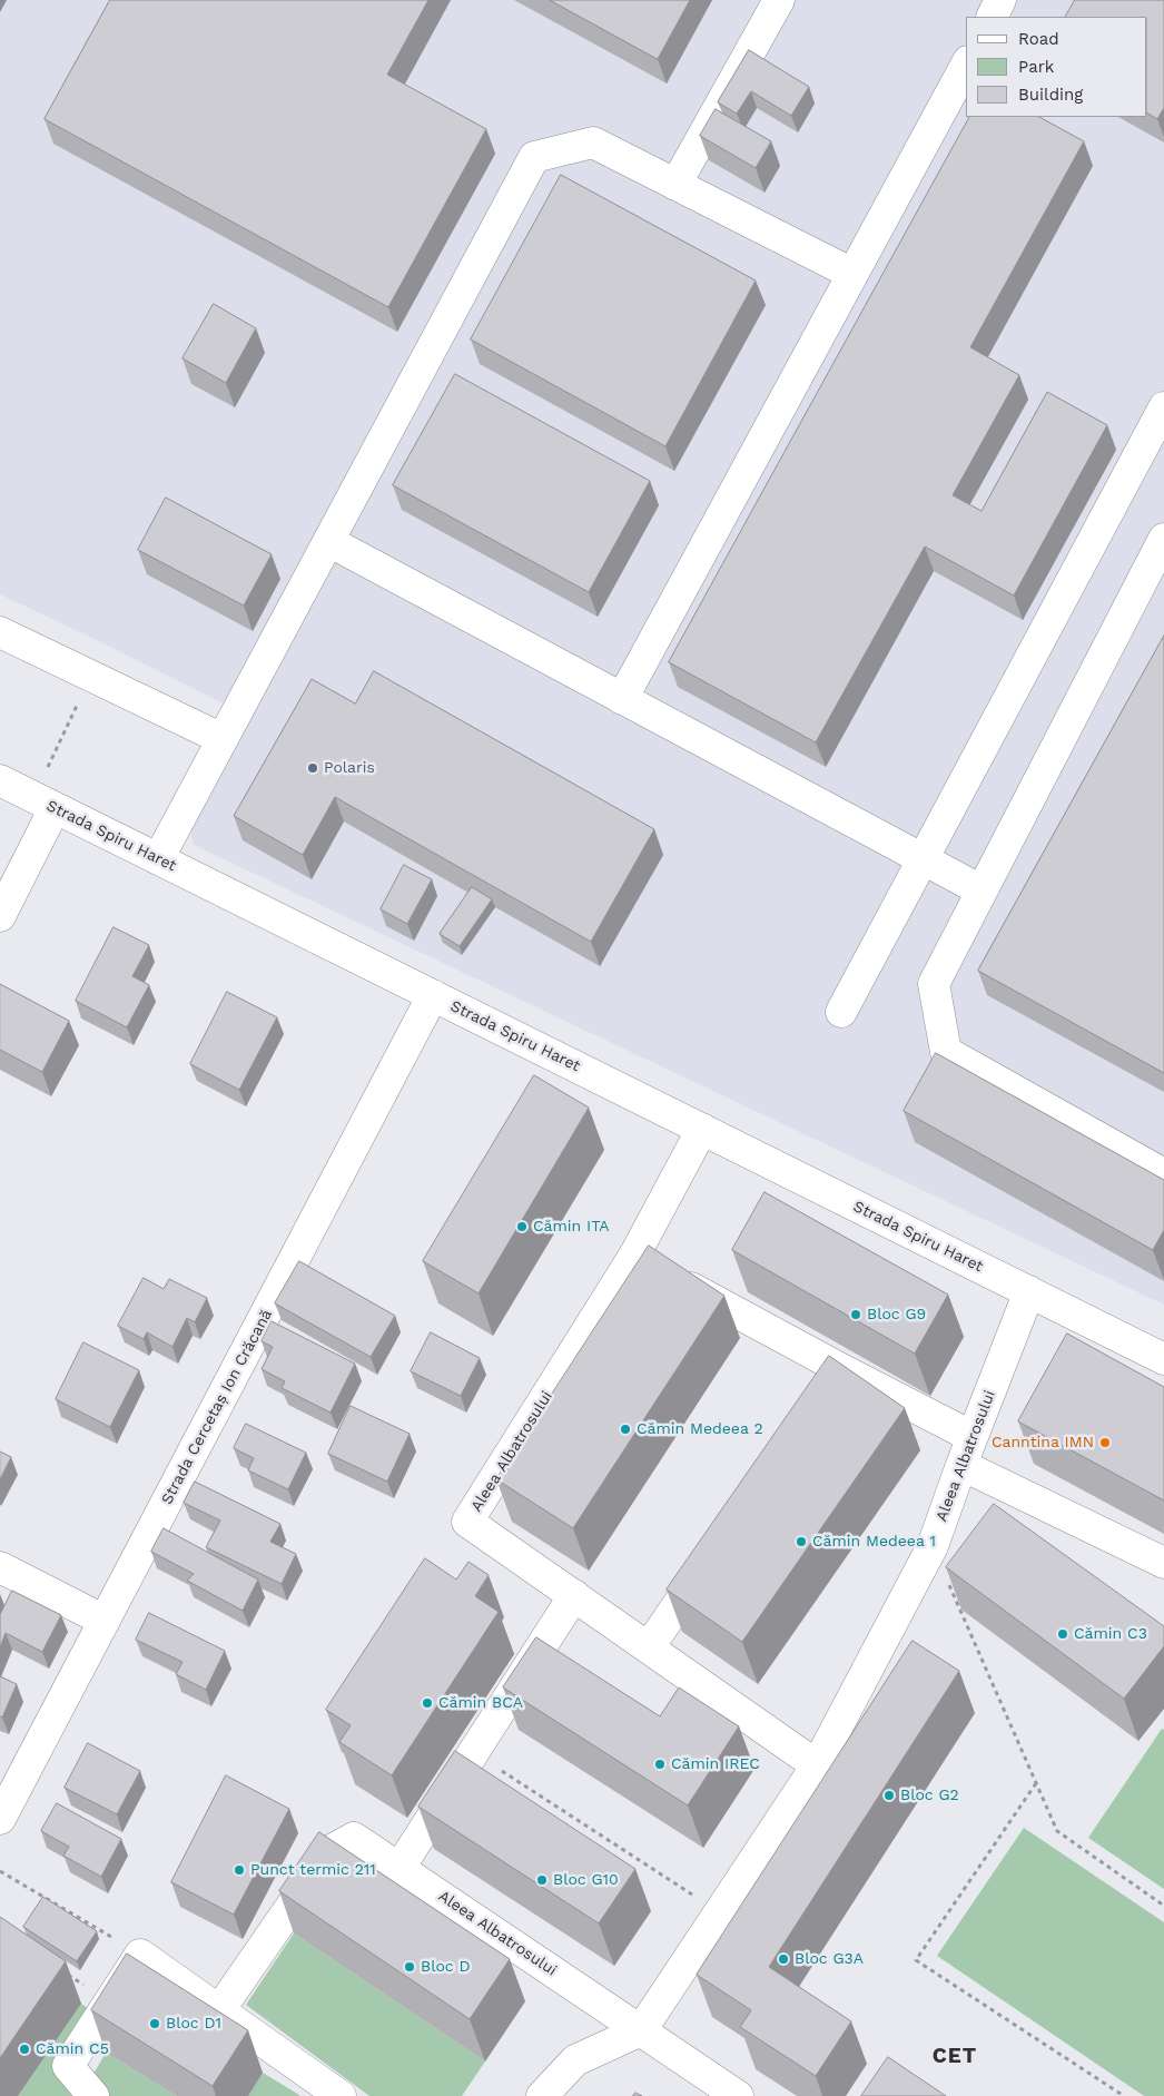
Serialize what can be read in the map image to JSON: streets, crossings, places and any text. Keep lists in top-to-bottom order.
{
  "streets": {
    "street": ["Strada Spiru Haret", "Strada Cercetaș Ion Crăcană", "Aleea Albatrosului"]
  },
  "crossings": [
    ["Strada Spiru Haret", "Strada Cercetaș Ion Crăcană"],
    ["Strada Spiru Haret", "Aleea Albatrosului"]
  ],
  "districts": ["CET"],
  "places": [
    "Polaris",
    "Cămin ITA",
    "Bloc G9",
    "Cămin Medeea 2",
    "Canntina IMN",
    "Cămin Medeea 1",
    "Cămin C3",
    "Cămin BCA",
    "Cămin IREC",
    "Bloc G2",
    "Punct termic 211",
    "Bloc G10",
    "Bloc G3A",
    "Bloc D",
    "Bloc D1",
    "Cămin C5"
  ],
  "legend": ["Road", "Park", "Building"]
}
